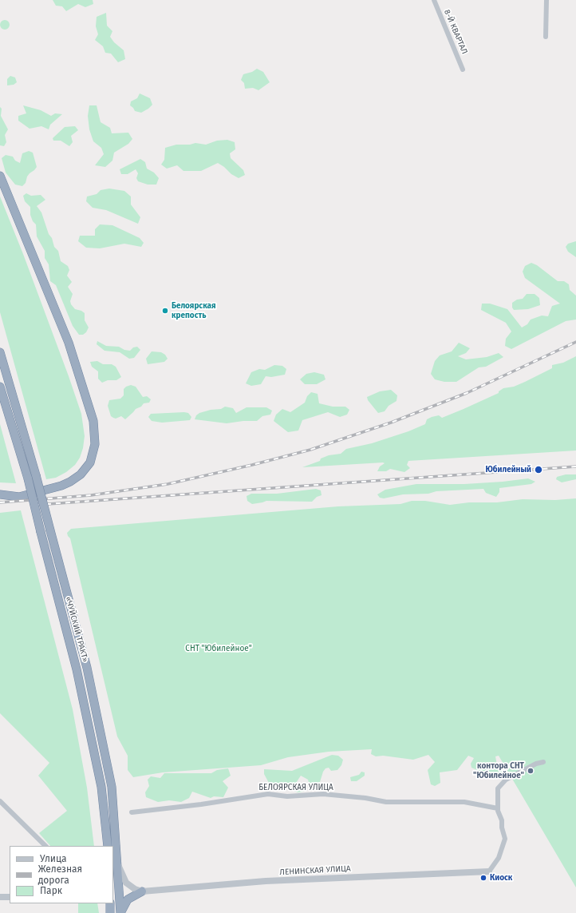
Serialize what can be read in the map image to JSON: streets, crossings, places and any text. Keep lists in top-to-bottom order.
{
  "streets": {
    "highway": ["«ЧУЙСКИЙ ТРАКТ»"],
    "street": ["8-Й КВАРТАЛ", "БЕЛОЯРСКАЯ УЛИЦА", "ЛЕНИНСКАЯ УЛИЦА"]
  },
  "parks": ["СНТ \"Юбилейное\""],
  "places": [
    "Белоярская крепость",
    "Юбилейный",
    "контора СНТ \"Юбилейное\"",
    "Киоск"
  ],
  "legend": ["Улица", "Железная дорога", "Парк"]
}
